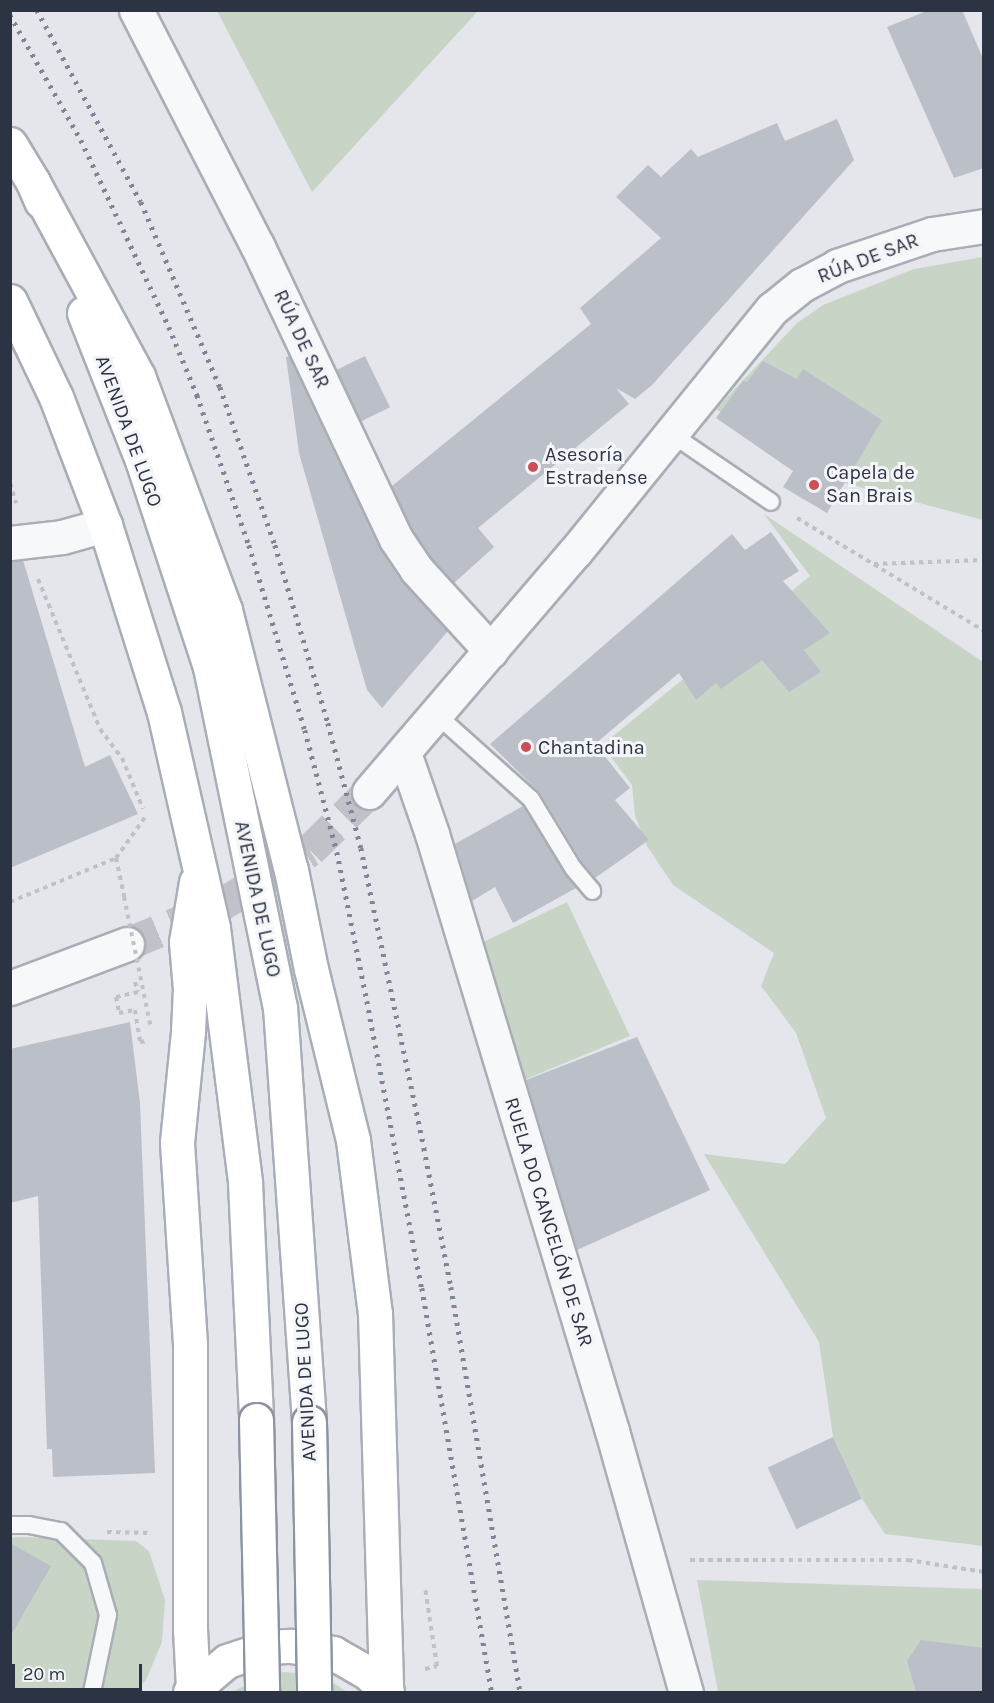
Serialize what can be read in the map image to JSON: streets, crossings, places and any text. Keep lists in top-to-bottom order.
{
  "streets": {
    "main road": ["AVENIDA DE LUGO"],
    "street": ["RÚA DE SAR", "RUELA DO CANCELÓN DE SAR"]
  },
  "crossings": [
    ["RÚA DE SAR", "RUELA DO CANCELÓN DE SAR"]
  ],
  "places": ["Asesoría Estradense", "Capela de San Brais", "Chantadina"],
  "scale_bar": "20 m"
}
